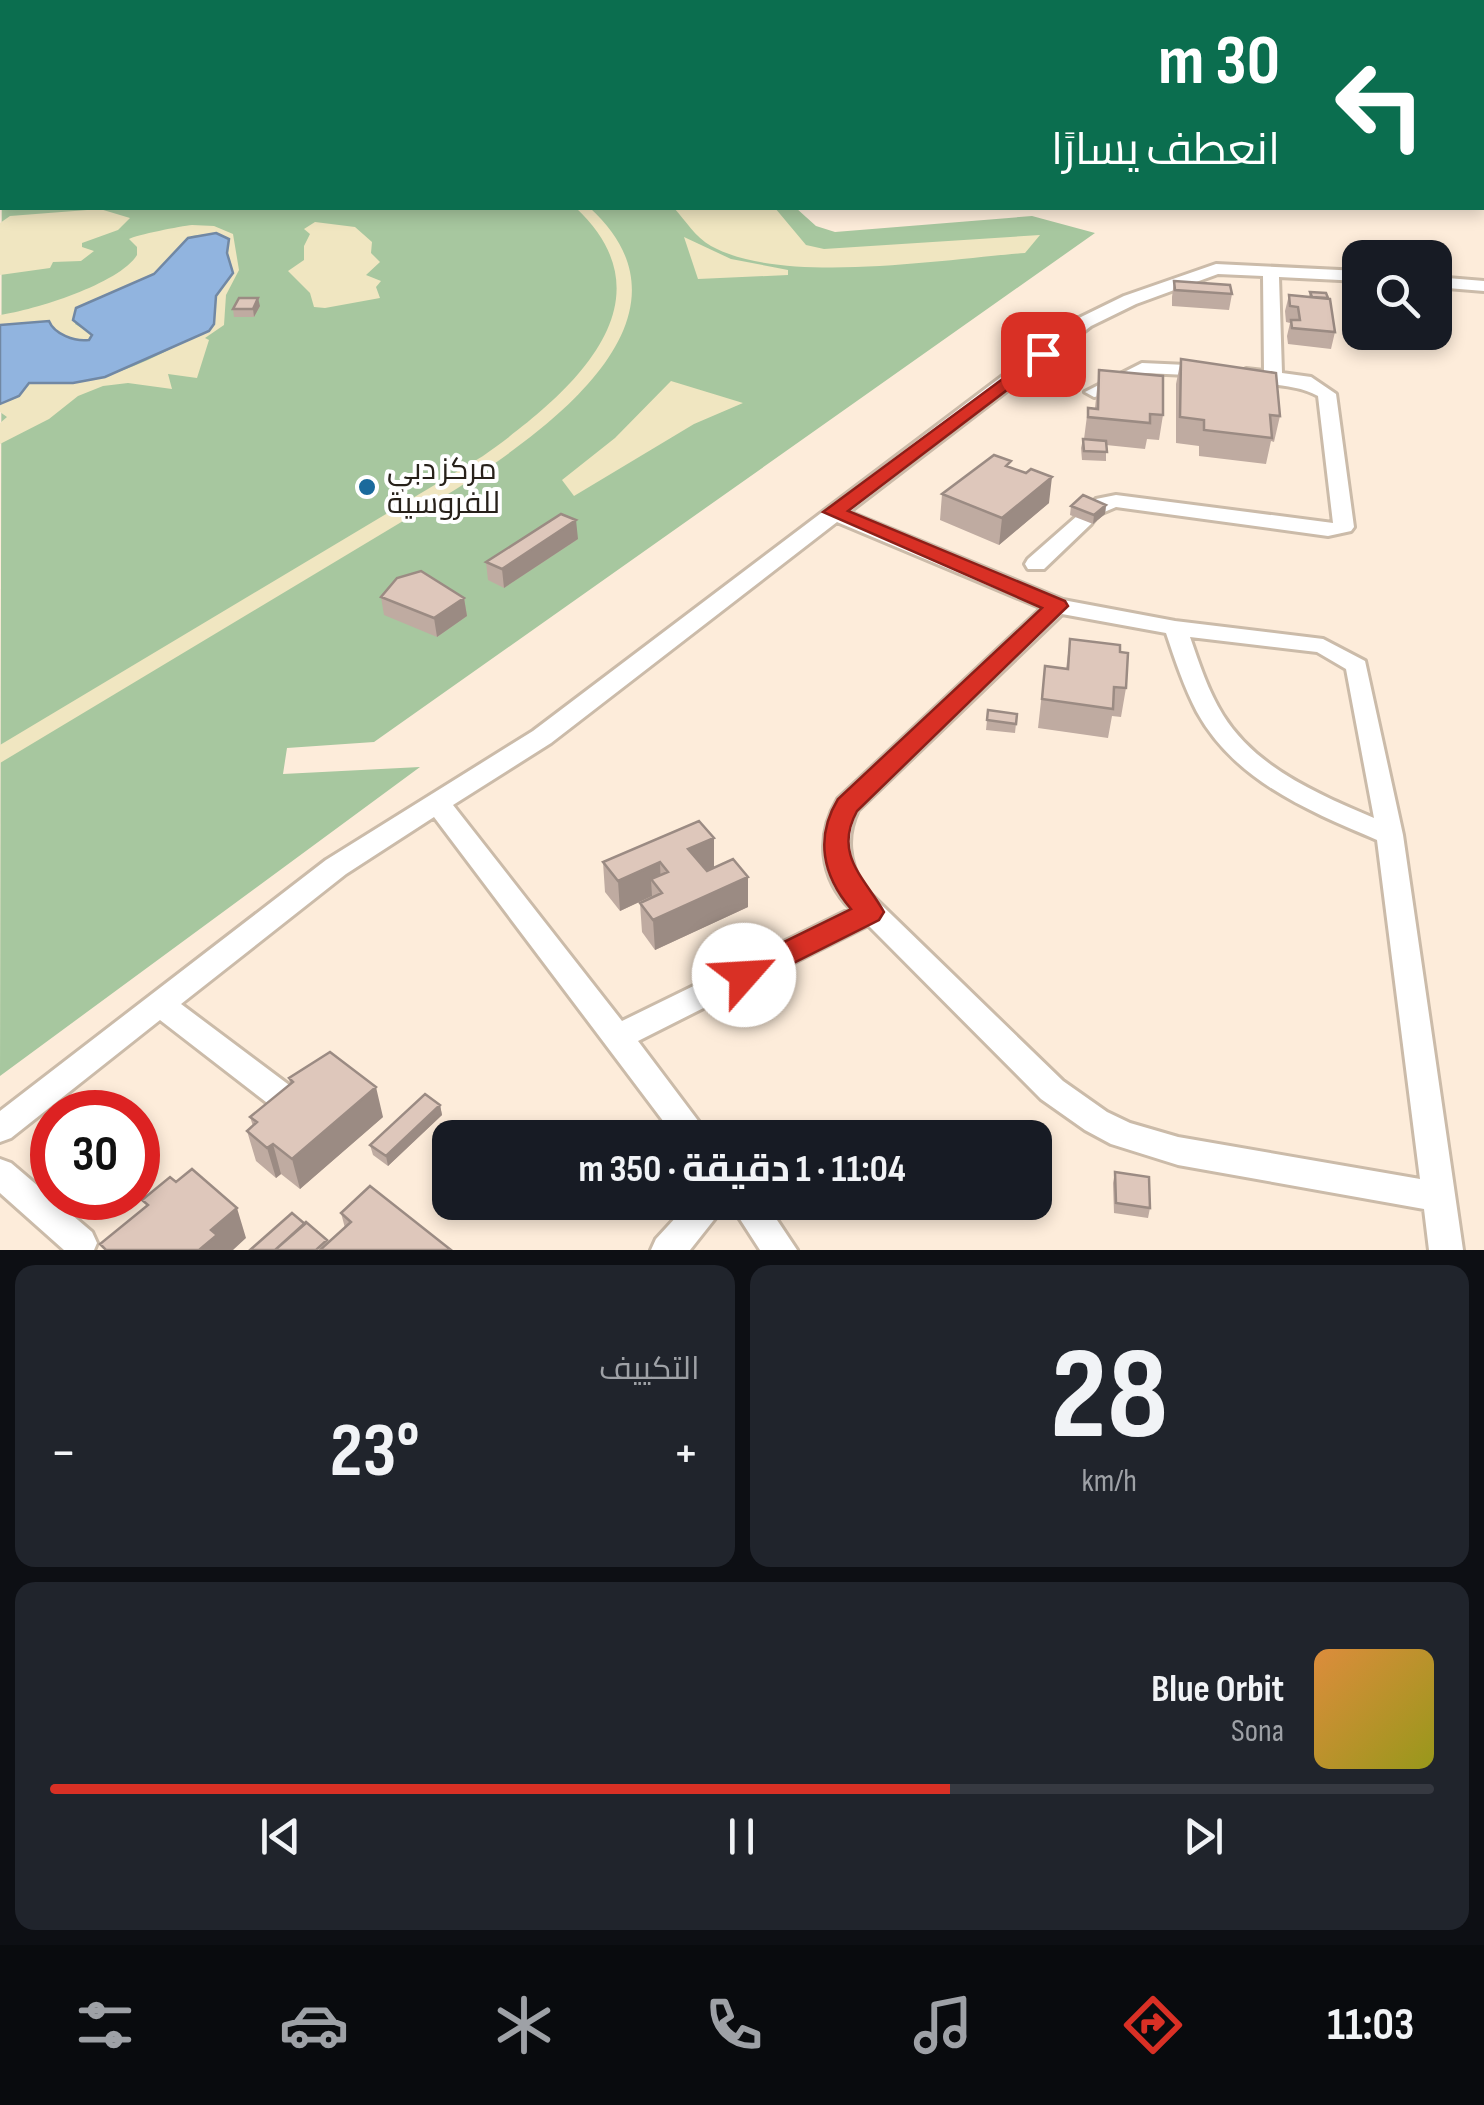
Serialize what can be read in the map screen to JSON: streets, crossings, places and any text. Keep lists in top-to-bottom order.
{
  "places": ["مركز دبي للفروسية"],
  "page": {
    "turn": ["30 m", "انعطف يسارًا"],
    "limit": "30",
    "trip": "11:04 · 1 دقيقة · 350 m",
    "tile": [
      ["28", "km/h"],
      "التكييف"
    ],
    "heat": ["−", "23°", "+"],
    "song": ["Blue Orbit", "Sona"],
    "tabs": "11:03"
  }
}
